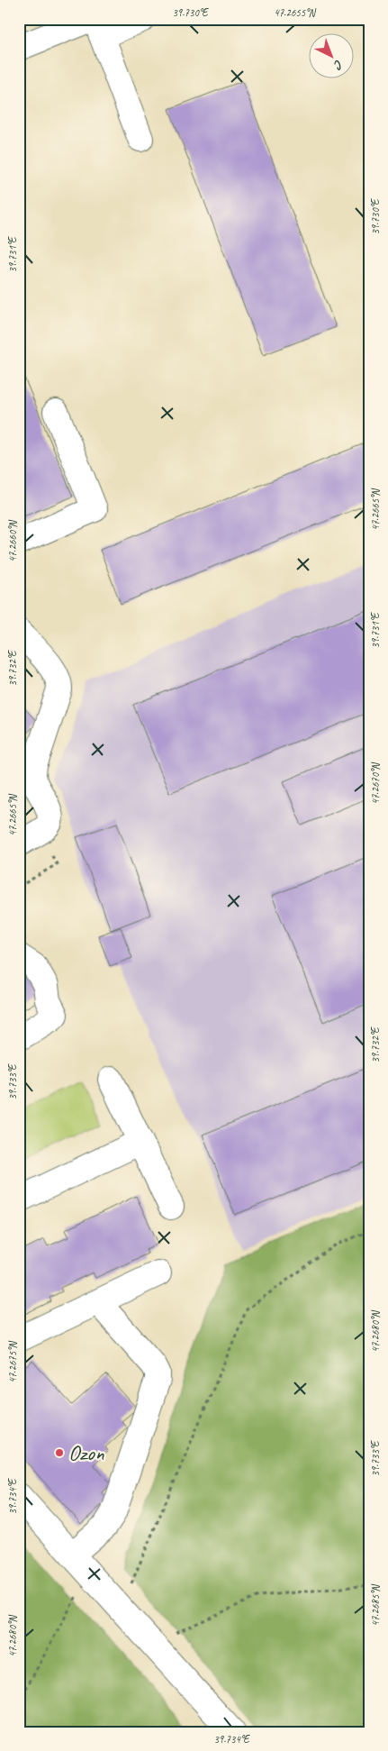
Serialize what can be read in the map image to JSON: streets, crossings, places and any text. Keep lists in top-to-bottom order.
{
  "places": ["Ozon"],
  "north": "bottom right",
  "coordinates": [
    "39.730°E",
    "47.2655°N",
    "39.731°E",
    "47.2665°N",
    "47.2660°N",
    "39.732°E",
    "47.2670°N",
    "39.733°E",
    "47.2680°N",
    "47.2675°N",
    "39.734°E",
    "47.2685°N"
  ]
}
